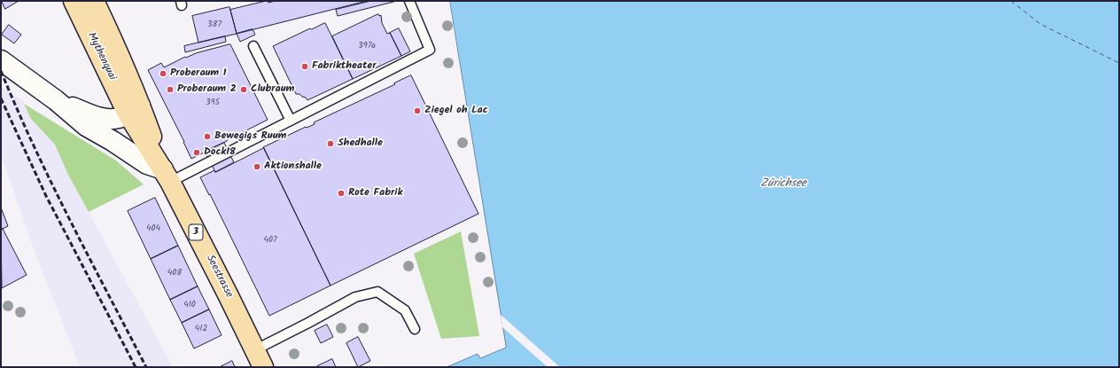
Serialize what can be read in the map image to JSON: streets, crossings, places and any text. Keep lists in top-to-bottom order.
{
  "streets": {
    "main road": ["Mythenquai", "3", "Seestrasse"]
  },
  "crossings": [
    ["Mythenquai", "Seestrasse"]
  ],
  "water": ["Zürichsee"],
  "places": [
    "Fabriktheater",
    "Proberaum 1",
    "Proberaum 2",
    "Clubraum",
    "Ziegel oh Lac",
    "Bewegigs Ruum",
    "Shedhalle",
    "Dock18",
    "Aktionshalle",
    "Rote Fabrik"
  ],
  "house_numbers": [
    "387",
    "397a",
    "395",
    "404",
    "407",
    "408",
    "410",
    "412"
  ]
}
